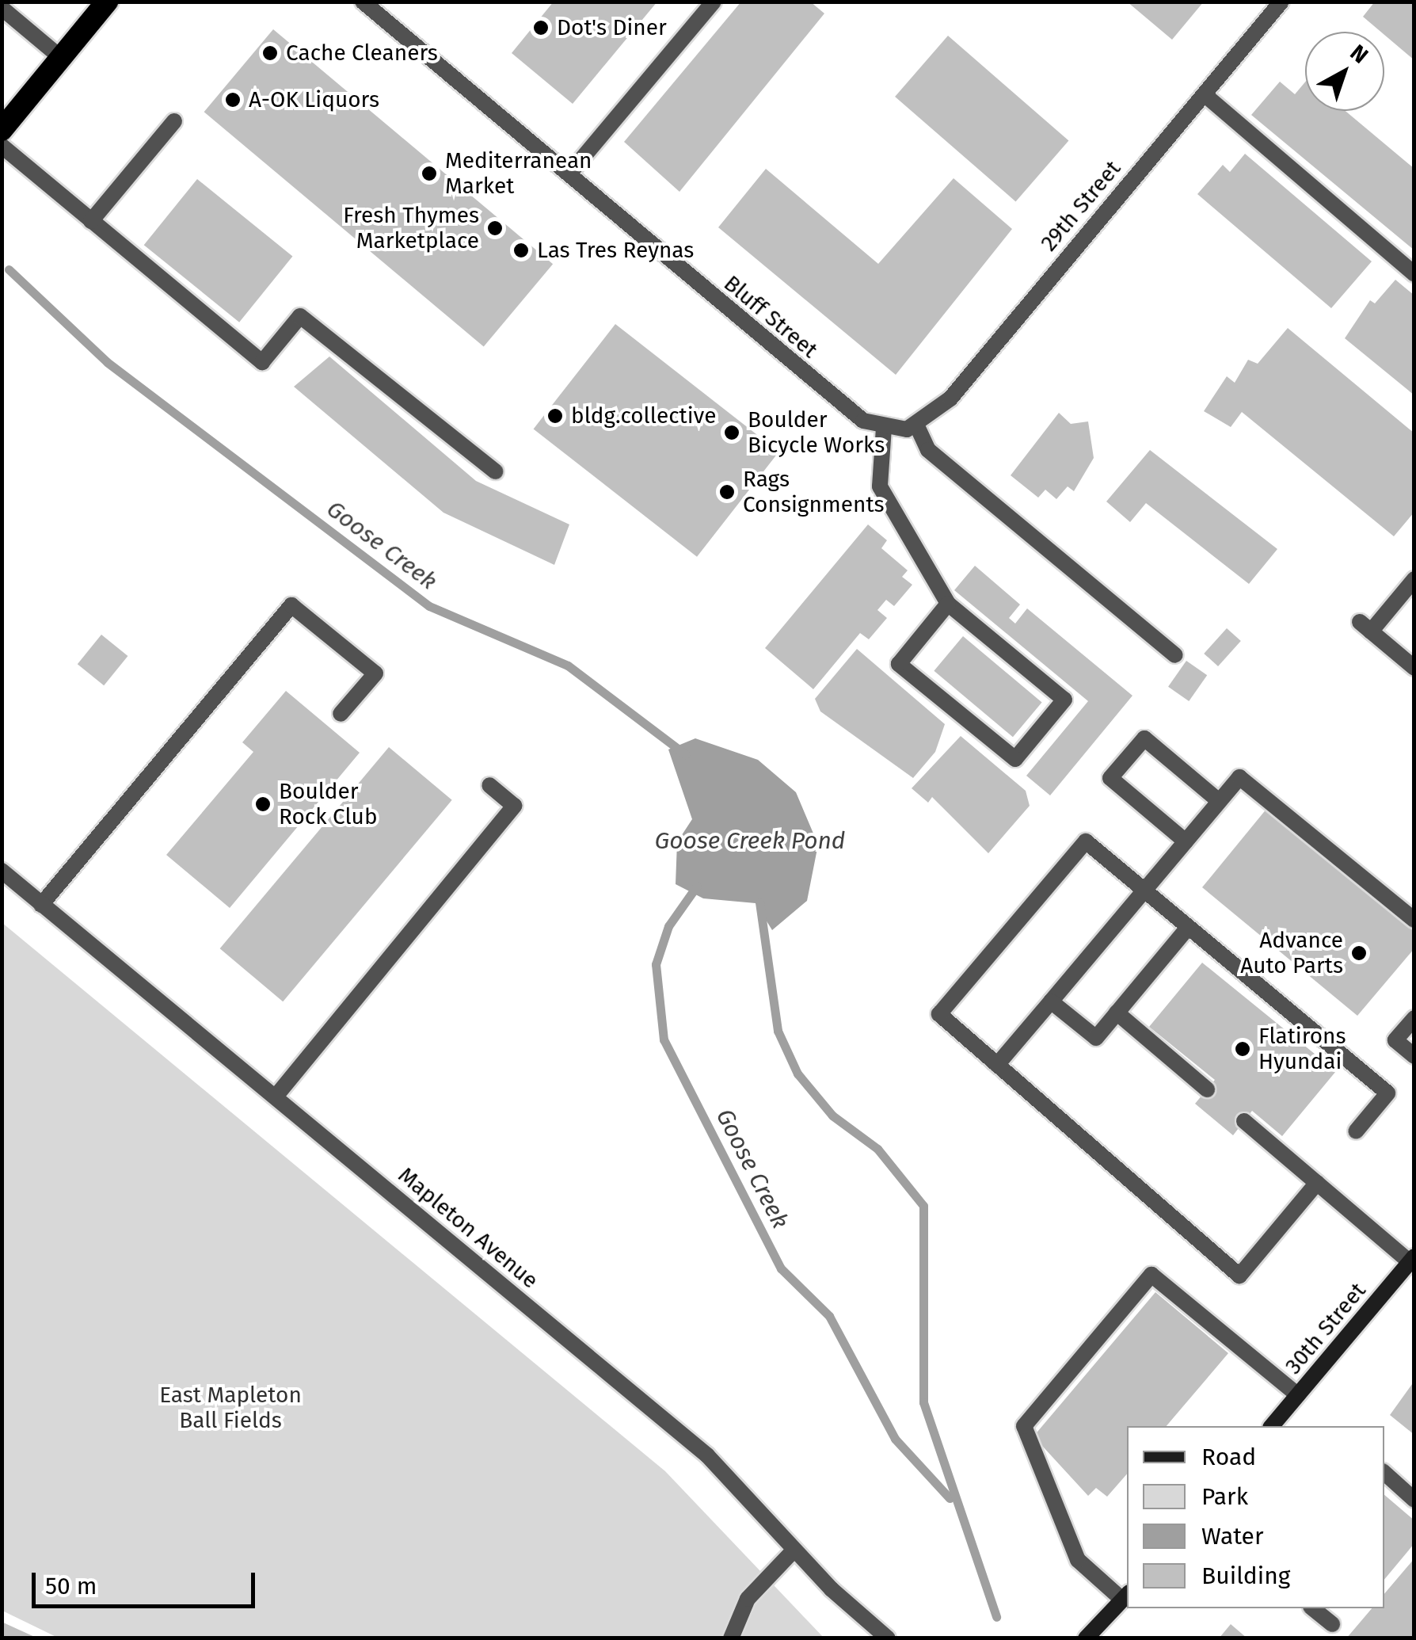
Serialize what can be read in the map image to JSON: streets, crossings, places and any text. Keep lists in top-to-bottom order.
{
  "streets": {
    "main road": ["30th Street"],
    "street": ["29th Street", "Bluff Street", "Mapleton Avenue"]
  },
  "crossings": [
    ["29th Street", "Bluff Street"]
  ],
  "water": ["Goose Creek", "Goose Creek Pond"],
  "parks": ["East Mapleton Ball Fields"],
  "places": [
    "Dot's Diner",
    "Cache Cleaners",
    "A-OK Liquors",
    "Mediterranean Market",
    "Fresh Thymes Marketplace",
    "Las Tres Reynas",
    "bldg.collective",
    "Boulder Bicycle Works",
    "Rags Consignments",
    "Boulder Rock Club",
    "Advance Auto Parts",
    "Flatirons Hyundai"
  ],
  "legend": [
    "Road",
    "Park",
    "Water",
    "Building"
  ],
  "scale_bar": "50 m",
  "north": "top right"
}
